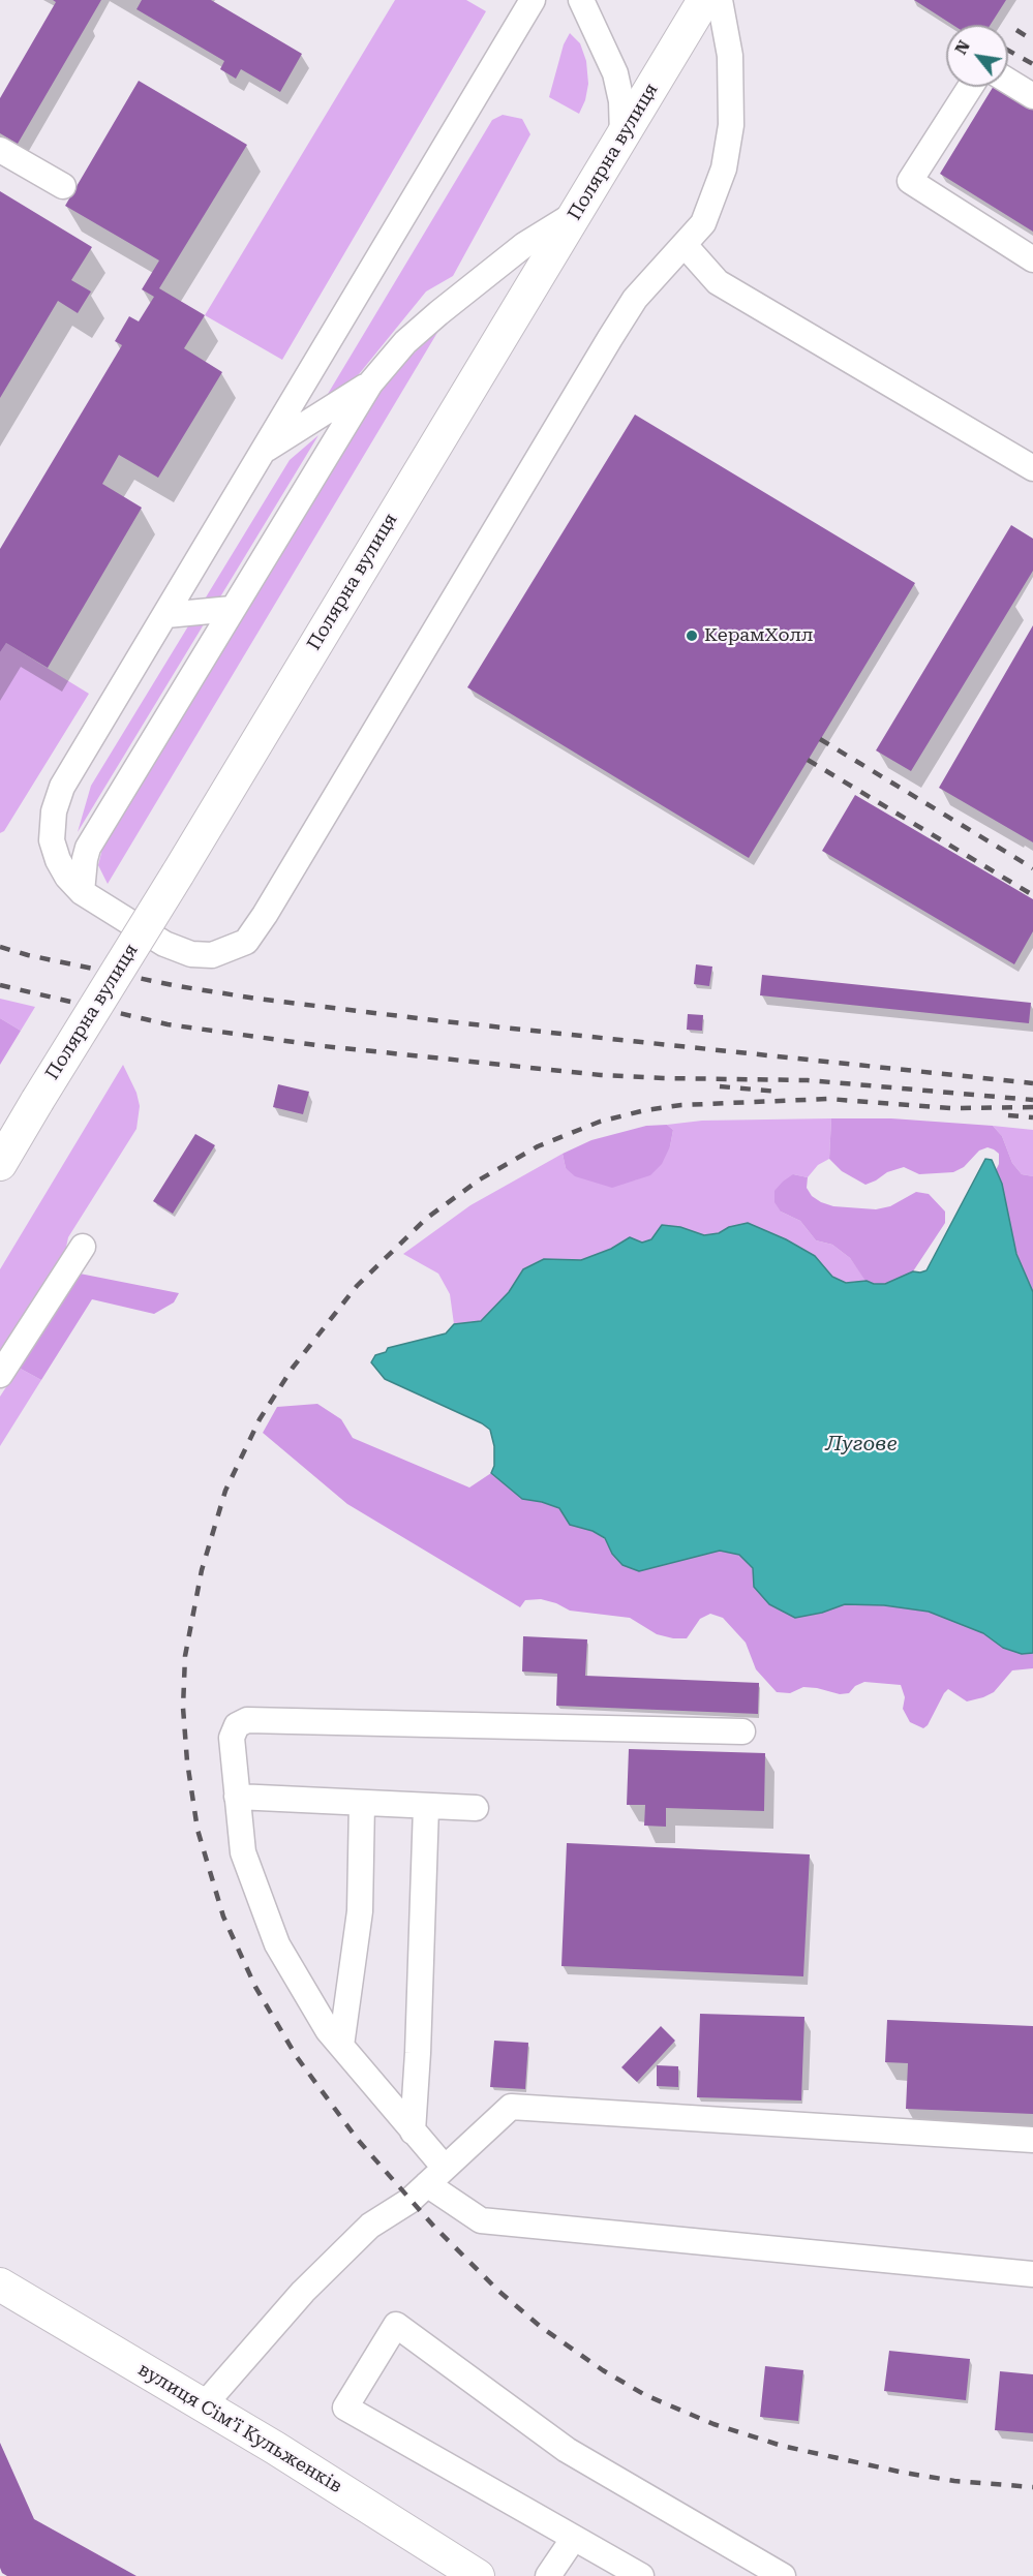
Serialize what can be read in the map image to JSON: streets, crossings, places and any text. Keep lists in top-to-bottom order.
{
  "streets": {
    "main road": ["Полярна вулиця", "вулиця Сімʼї Кульженків"]
  },
  "water": ["Лугове"],
  "places": ["КерамХолл"],
  "north": "top left"
}
